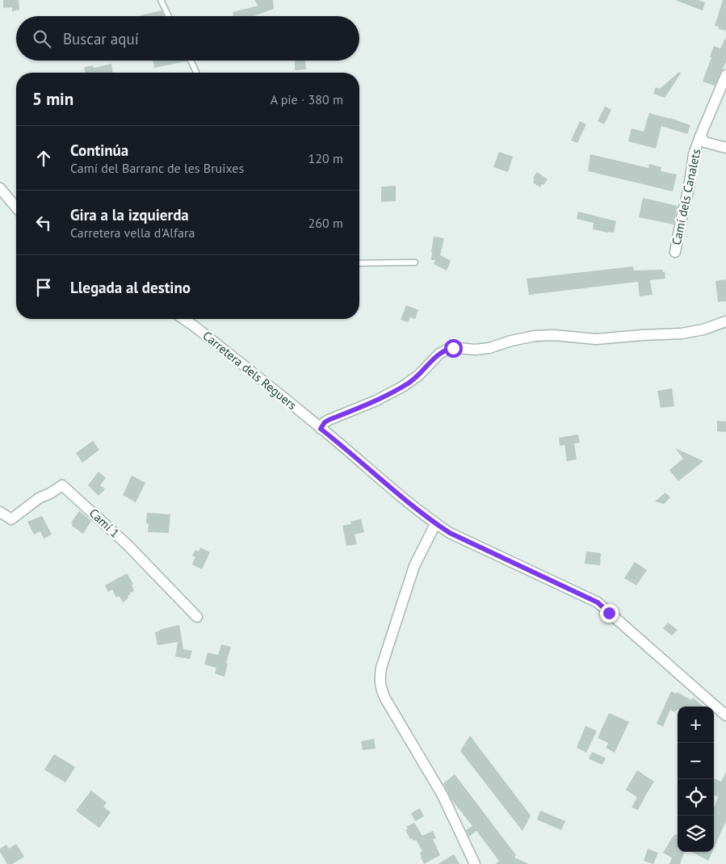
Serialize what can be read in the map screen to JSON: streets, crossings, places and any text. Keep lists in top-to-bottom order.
{
  "streets": {
    "street": ["Camí dels Canalets", "Carretera dels Reguers", "Camí 1"]
  },
  "page": {
    "search": "Buscar aquí",
    "heading": ["5 min", "A pie · 380 m"],
    "list": [
      ["Continúa", "Camí del Barranc de les Bruixes", "120 m"],
      ["Gira a la izquierda", "Carretera vella d'Alfara", "260 m"],
      "Llegada al destino"
    ],
    "map_buttons": ["+", "−"]
  }
}
